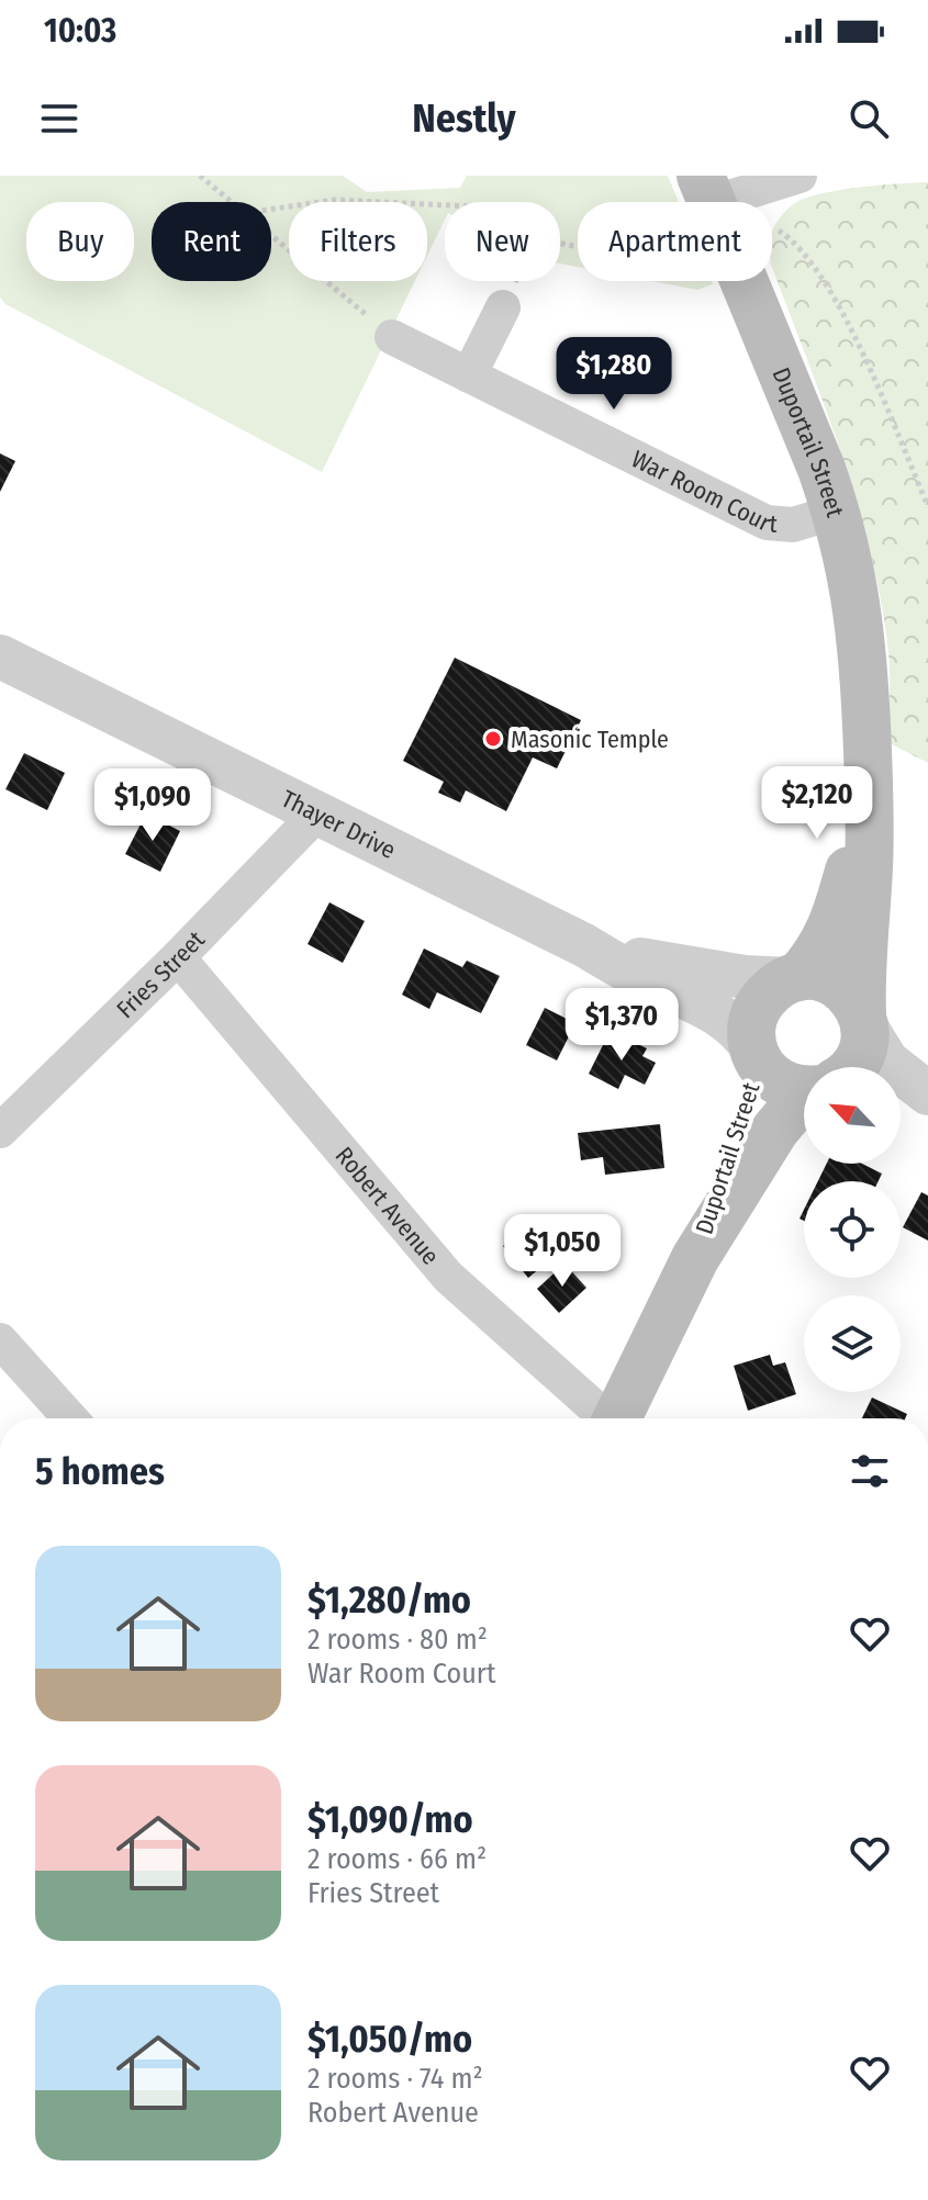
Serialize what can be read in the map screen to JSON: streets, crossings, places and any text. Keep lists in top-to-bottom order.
{
  "streets": {
    "main road": ["Duportail Street"],
    "street": [
      "War Room Court",
      "Thayer Drive",
      "Fries Street",
      "Robert Avenue"
    ]
  },
  "crossings": [
    ["Duportail Street", "War Room Court"],
    ["Duportail Street", "Thayer Drive"],
    ["Thayer Drive", "Fries Street"],
    ["Fries Street", "Robert Avenue"]
  ],
  "places": ["Masonic Temple"],
  "north": "top left",
  "page": {
    "status": "10:03",
    "header": "Nestly",
    "chip": [
      "Buy",
      "Rent",
      "Filters",
      "New",
      "Apartment"
    ],
    "price": [
      "$1,280",
      "$2,120",
      "$1,090",
      "$1,370",
      "$1,050"
    ],
    "heading": "5 homes",
    "list": [
      {
        "name": "$1,280/mo",
        "note": "2 rooms · 80 m² · War Room Court"
      },
      {
        "name": "$1,090/mo",
        "note": "2 rooms · 66 m² · Fries Street"
      },
      {
        "name": "$1,050/mo",
        "note": "2 rooms · 74 m² · Robert Avenue"
      }
    ]
  }
}
